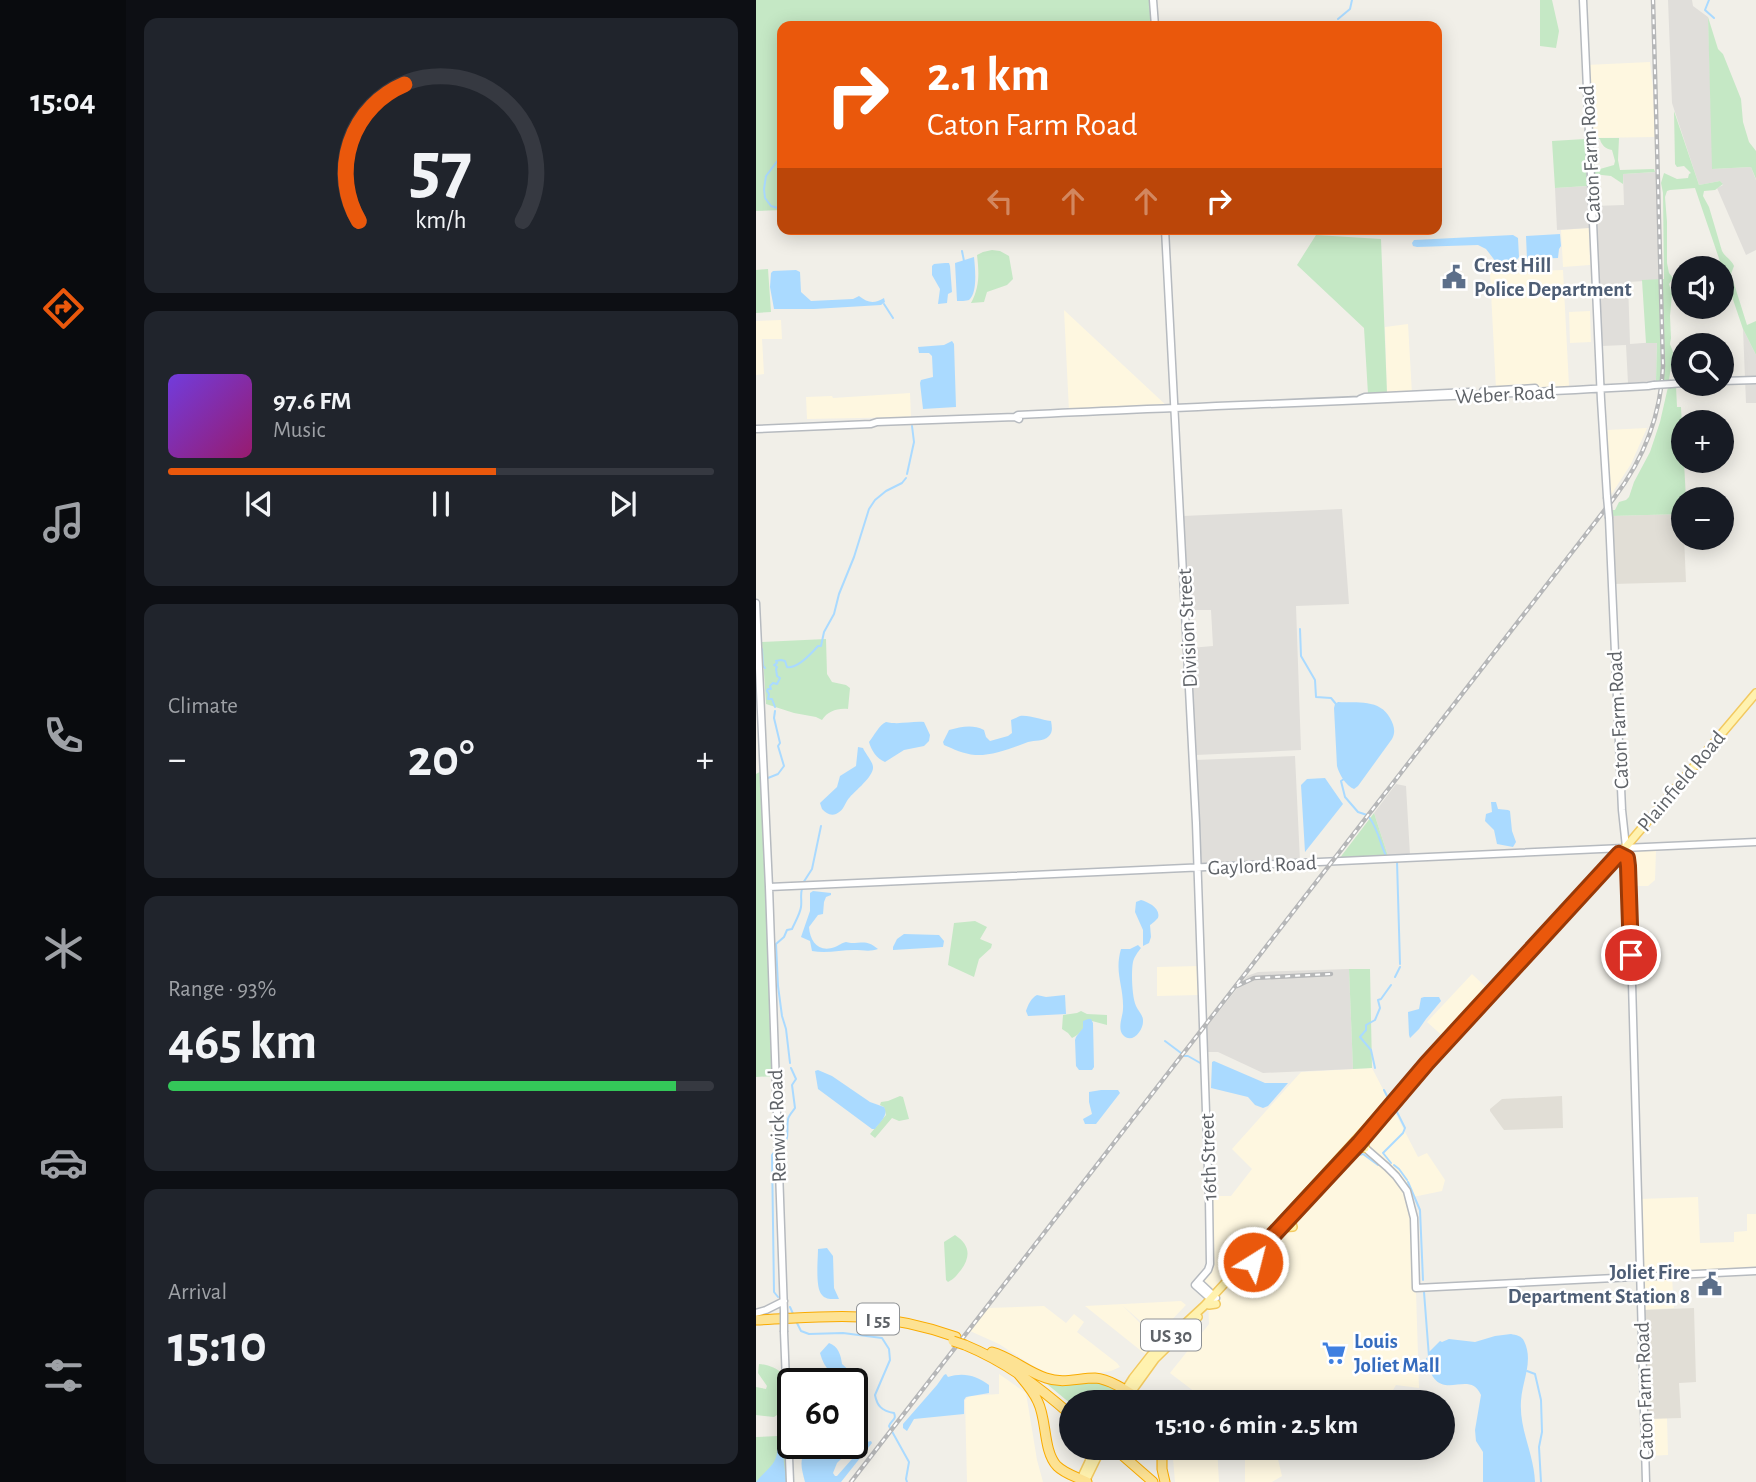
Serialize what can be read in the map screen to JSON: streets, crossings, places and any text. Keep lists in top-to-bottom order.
{
  "streets": {
    "highway": ["I 55"],
    "main road": ["Plainfield Road", "US 30"],
    "street": [
      "Caton Farm Road",
      "Weber Road",
      "Division Street",
      "Gaylord Road",
      "Renwick Road",
      "16th Street"
    ]
  },
  "crossings": [
    ["Caton Farm Road", "Weber Road"],
    ["Caton Farm Road", "Plainfield Road"],
    ["Weber Road", "Division Street"],
    ["Division Street", "Gaylord Road"],
    ["Division Street", "16th Street"],
    ["Plainfield Road", "Gaylord Road"],
    ["Plainfield Road", "16th Street"],
    ["Gaylord Road", "Renwick Road"]
  ],
  "places": {
    "public building": ["Crest Hill Police Department", "Joliet Fire Department Station 8"],
    "supermarket": ["Louis Joliet Mall"]
  },
  "page": {
    "tabs": "15:04",
    "turn": ["2.1 km", "Caton Farm Road"],
    "map_buttons": ["+", "−"],
    "song": ["97.6 FM", "Music"],
    "tile": [
      "Climate",
      ["Range · 93%", "465 km"],
      ["Arrival", "15:10"]
    ],
    "heat": ["−", "20°", "+"],
    "limit": "60",
    "trip": "15:10 · 6 min · 2.5 km",
    "gauge": ["57", "km/h"]
  }
}
